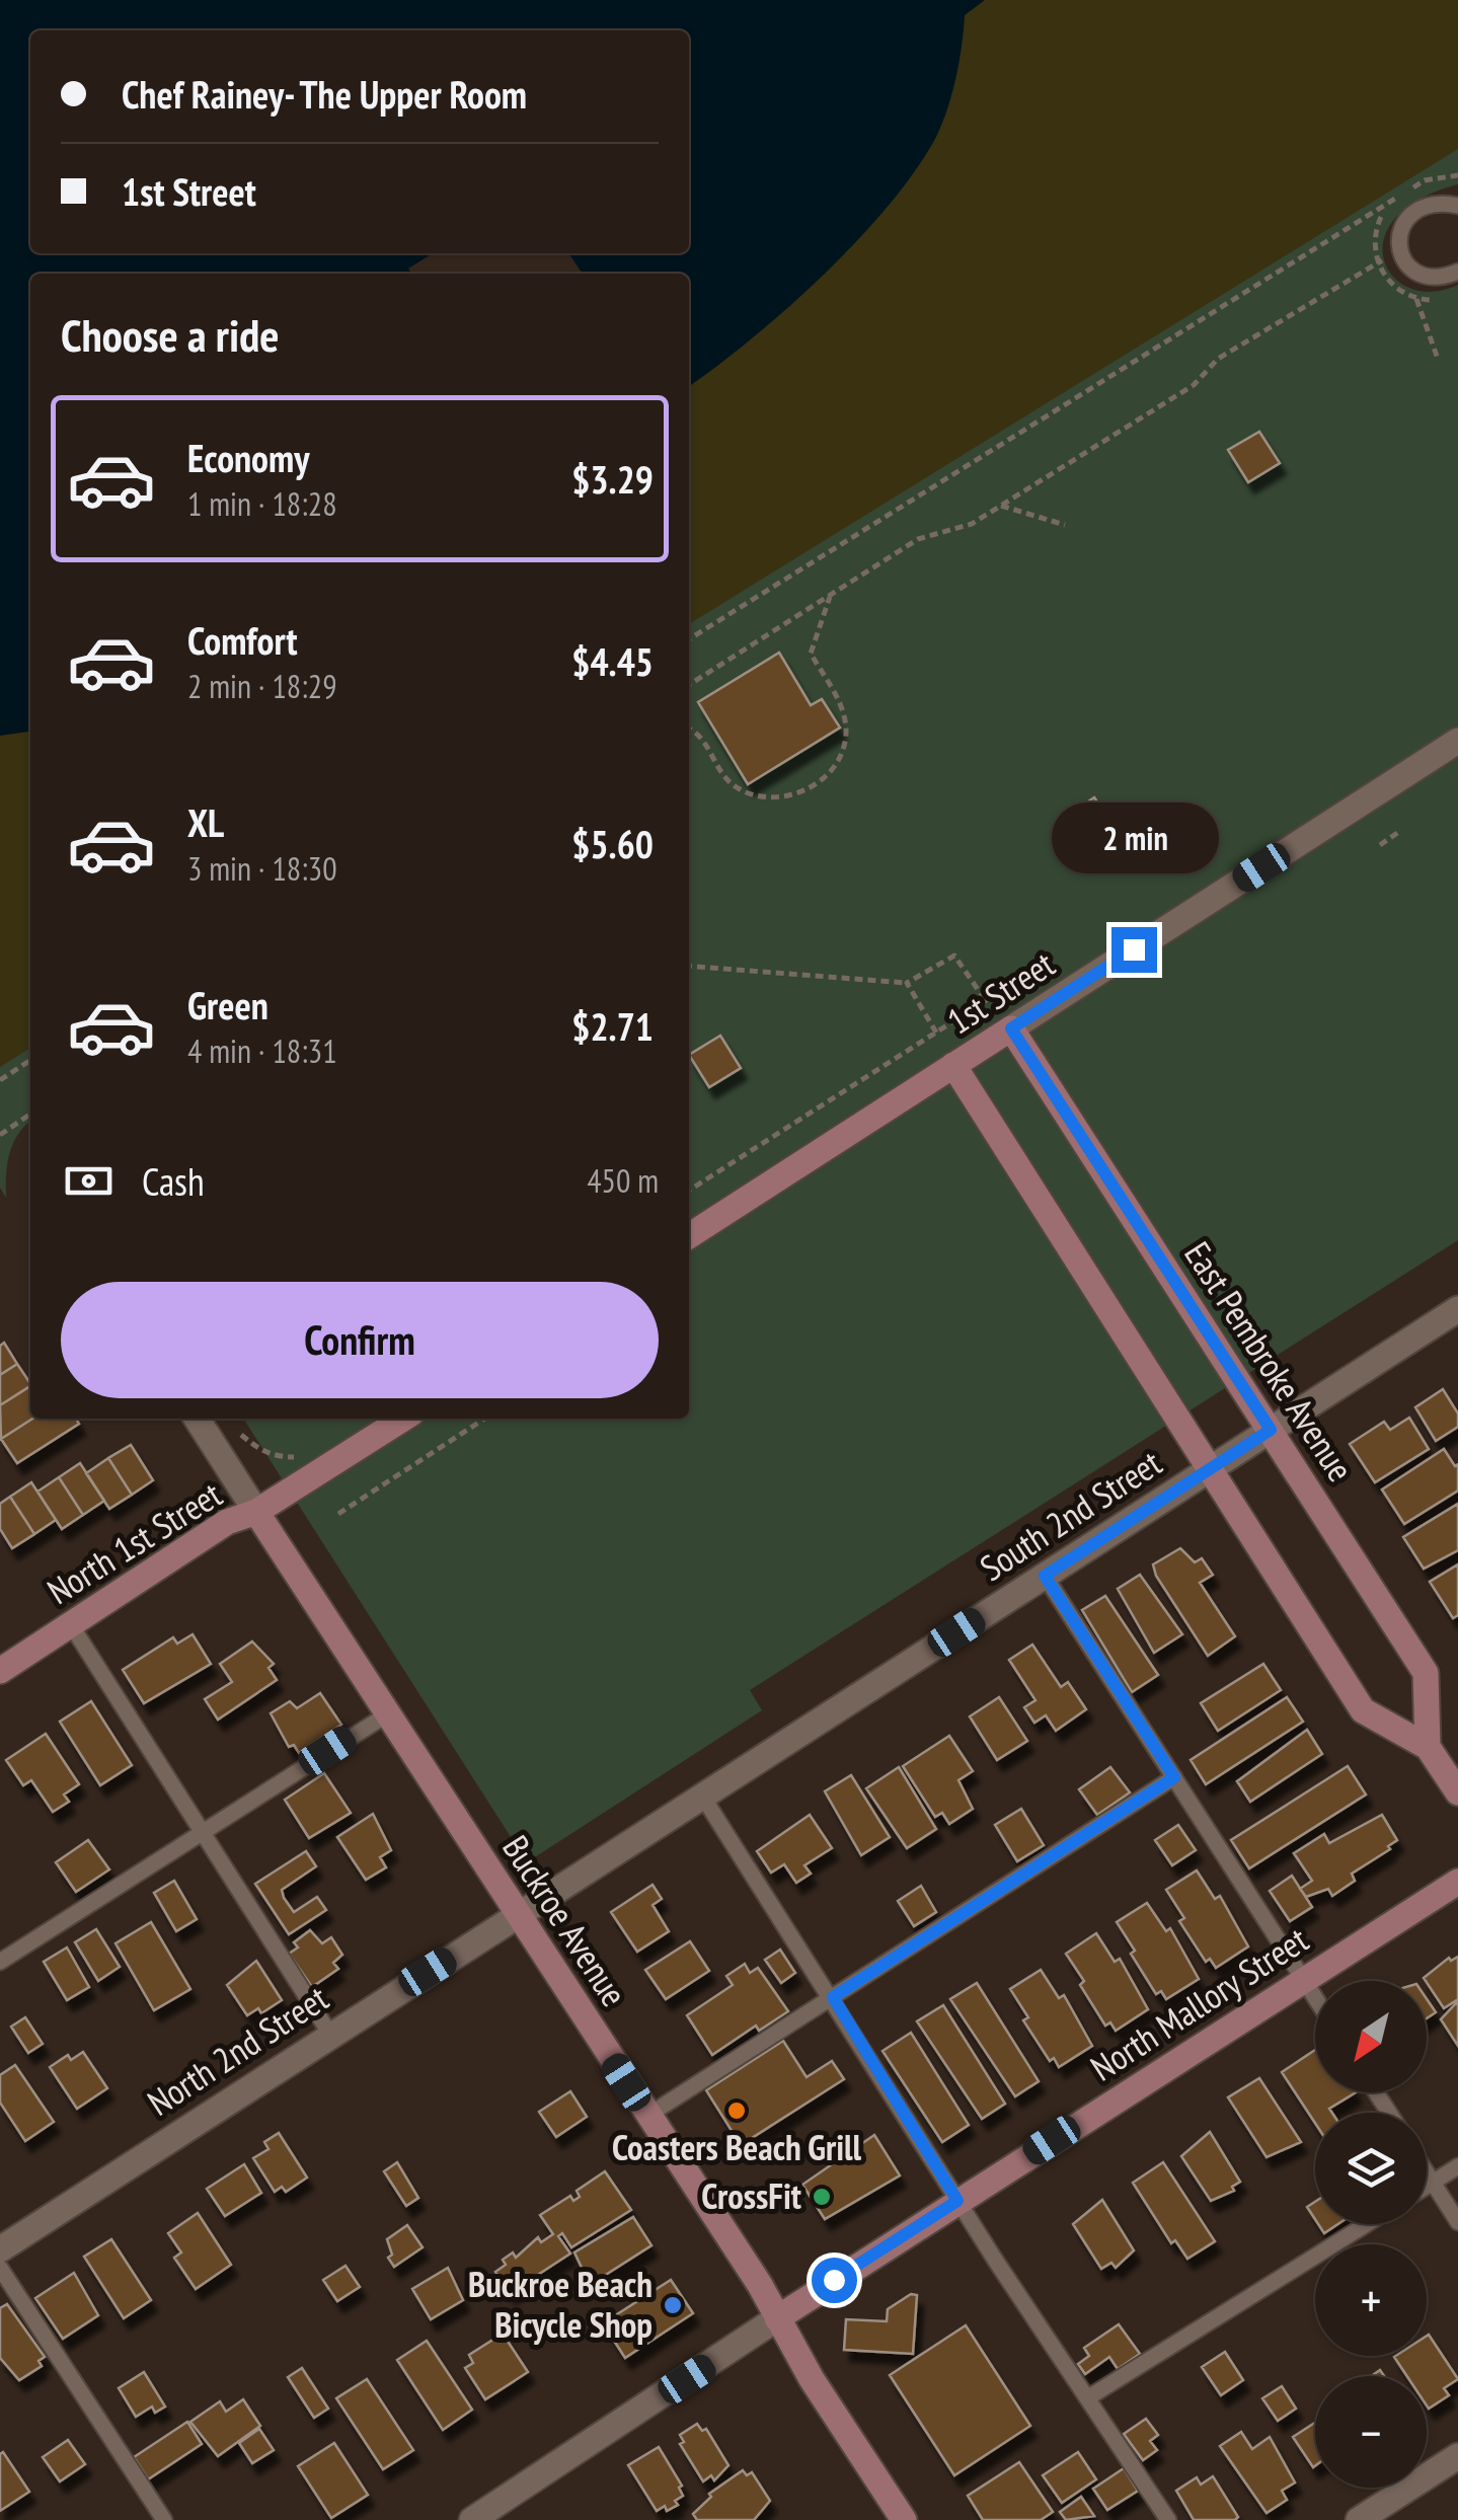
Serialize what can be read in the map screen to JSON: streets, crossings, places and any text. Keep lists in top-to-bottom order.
{
  "streets": {
    "street": [
      "1st Street",
      "East Pembroke Avenue",
      "South 2nd Street",
      "North 1st Street",
      "Buckroe Avenue",
      "North Mallory Street",
      "North 2nd Street"
    ]
  },
  "crossings": [
    ["1st Street", "East Pembroke Avenue"],
    ["East Pembroke Avenue", "South 2nd Street"],
    ["South 2nd Street", "Buckroe Avenue"],
    ["South 2nd Street", "North 2nd Street"],
    ["North 1st Street", "Buckroe Avenue"],
    ["Buckroe Avenue", "North Mallory Street"],
    ["Buckroe Avenue", "North 2nd Street"]
  ],
  "places": ["Coasters Beach Grill", "CrossFit", "Buckroe Beach Bicycle Shop"],
  "north": "bottom left",
  "page": {
    "banner": ["Chef Rainey- The Upper Room", "1st Street"],
    "heading": "Choose a ride",
    "list": [
      {
        "name": "Economy",
        "note": "1 min · 18:28",
        "value": "$3.29"
      },
      {
        "name": "Comfort",
        "note": "2 min · 18:29",
        "value": "$4.45"
      },
      {
        "name": "XL",
        "note": "3 min · 18:30",
        "value": "$5.60"
      },
      {
        "name": "Green",
        "note": "4 min · 18:31",
        "value": "$2.71"
      }
    ],
    "bubble": "2 min",
    "pay": ["Cash", "450 m"],
    "buttons": "Confirm",
    "map_buttons": ["+", "−"]
  }
}
